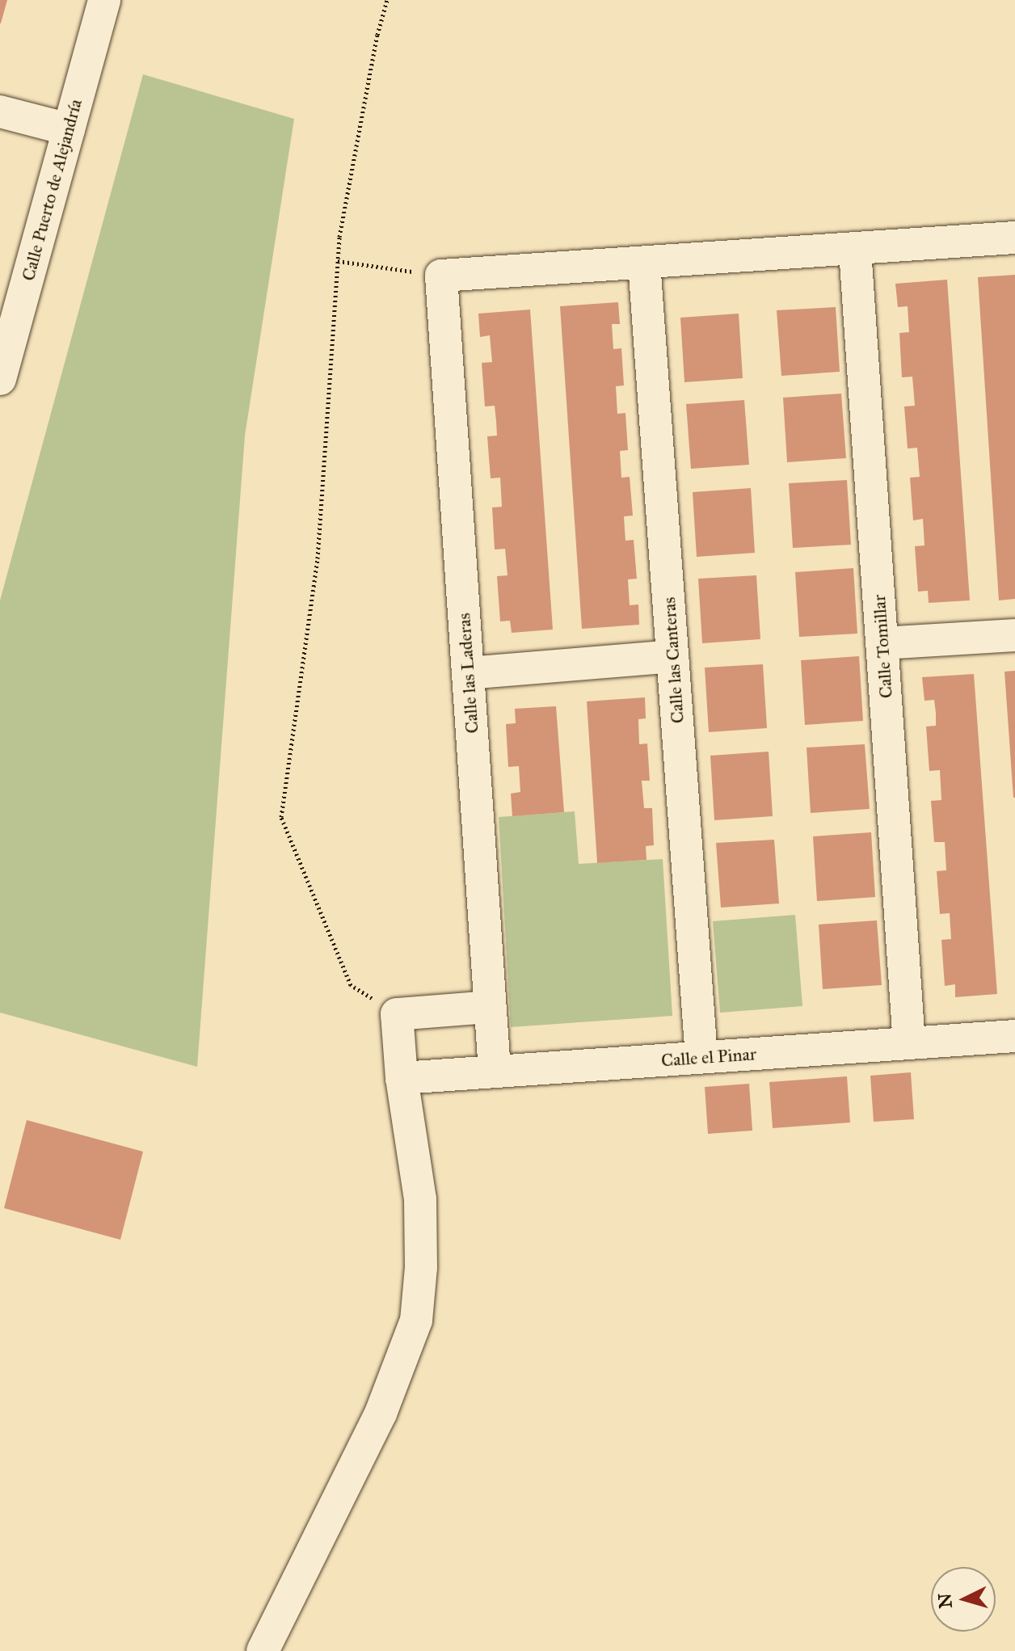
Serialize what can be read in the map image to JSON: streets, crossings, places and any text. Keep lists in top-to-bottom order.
{
  "streets": {
    "street": [
      "Calle Puerto de Alejandría",
      "Calle Tomillar",
      "Calle las Canteras",
      "Calle las Laderas",
      "Calle el Pinar"
    ]
  },
  "crossings": [
    ["Calle Tomillar", "Calle el Pinar"],
    ["Calle las Canteras", "Calle el Pinar"],
    ["Calle las Laderas", "Calle el Pinar"]
  ],
  "north": "left"
}
